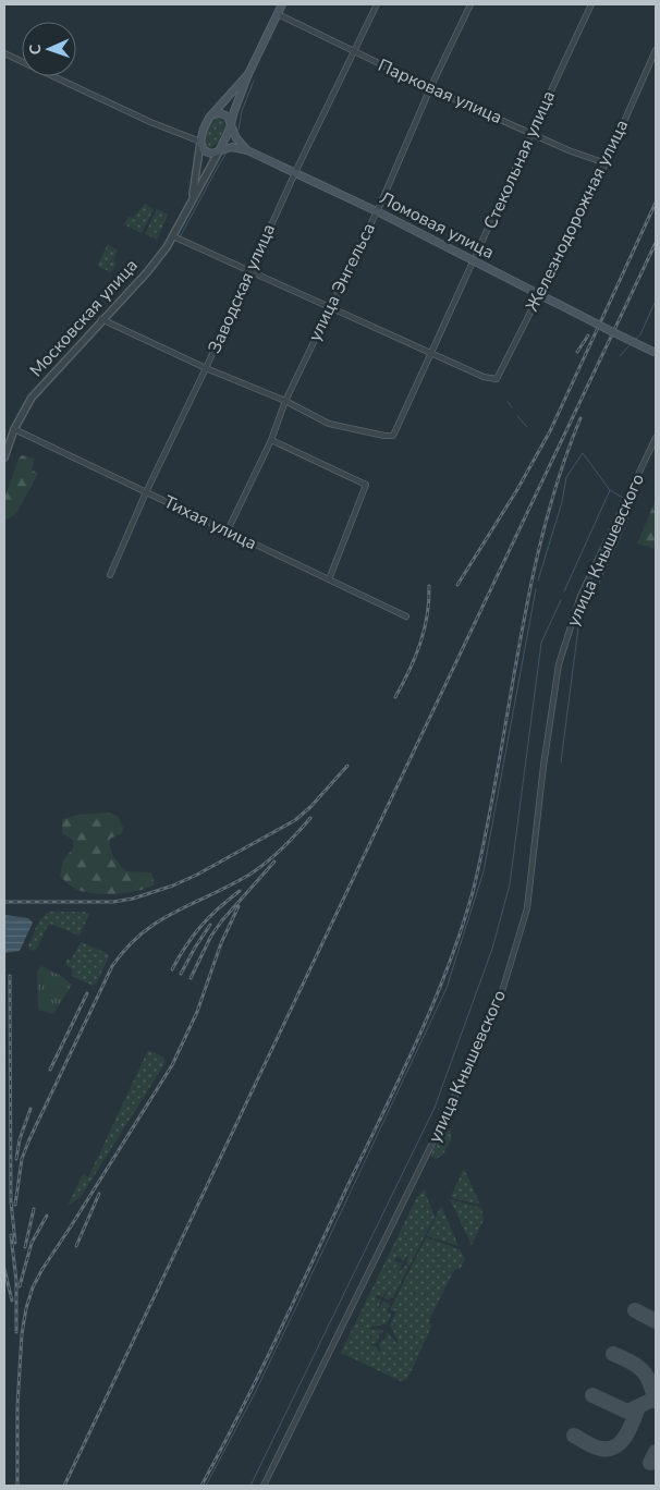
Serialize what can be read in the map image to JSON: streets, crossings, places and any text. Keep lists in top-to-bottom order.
{
  "streets": {
    "main road": ["Ломовая улица", "Московская улица"],
    "street": [
      "Парковая улица",
      "Стекольная улица",
      "Железнодорожная улица",
      "улица Энгельса",
      "Заводская улица",
      "Тихая улица",
      "улица Кнышевского"
    ]
  },
  "crossings": [
    ["Парковая улица", "Стекольная улица"],
    ["Парковая улица", "Железнодорожная улица"],
    ["Парковая улица", "улица Энгельса"],
    ["Парковая улица", "Заводская улица"],
    ["Парковая улица", "Московская улица"],
    ["Стекольная улица", "Железнодорожная улица"],
    ["Стекольная улица", "улица Энгельса"],
    ["Ломовая улица", "улица Энгельса"],
    ["Ломовая улица", "Заводская улица"],
    ["улица Энгельса", "Тихая улица"],
    ["Заводская улица", "Тихая улица"],
    ["Московская улица", "Тихая улица"]
  ],
  "north": "left"
}
